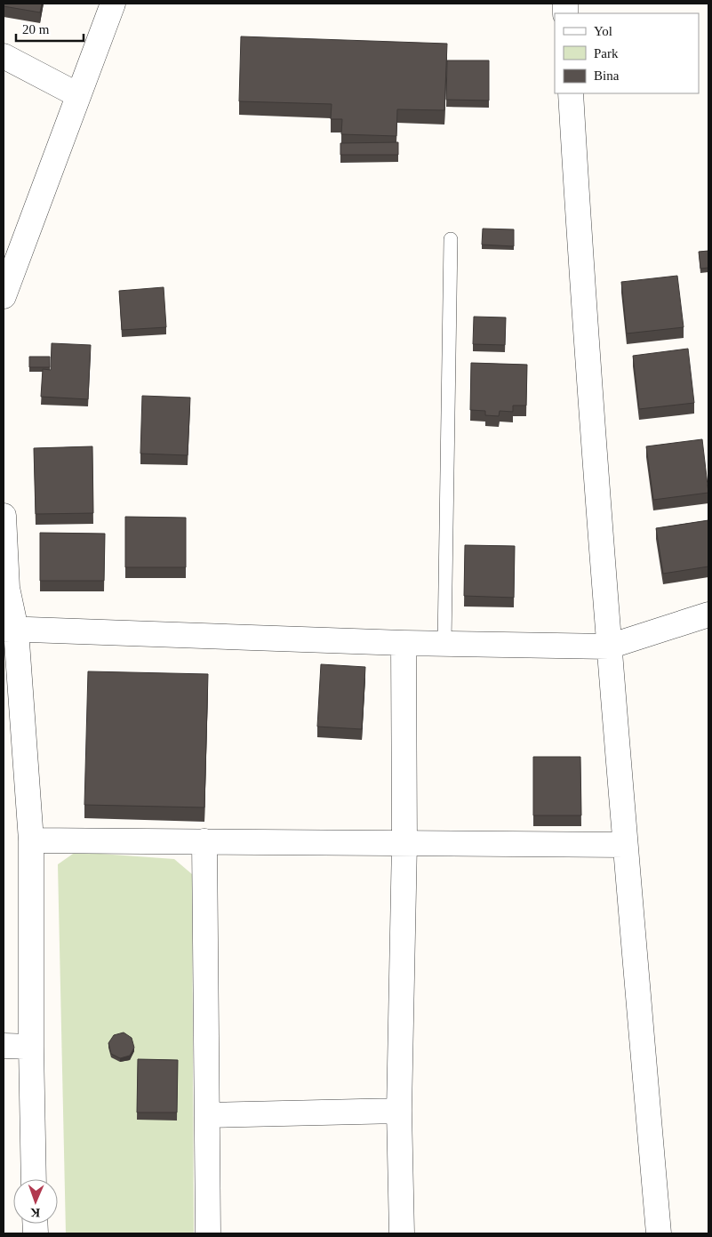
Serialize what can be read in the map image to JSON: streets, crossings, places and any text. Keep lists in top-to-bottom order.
{
  "legend": ["Yol", "Park", "Bina"],
  "scale_bar": "20 m",
  "north": "bottom"
}
